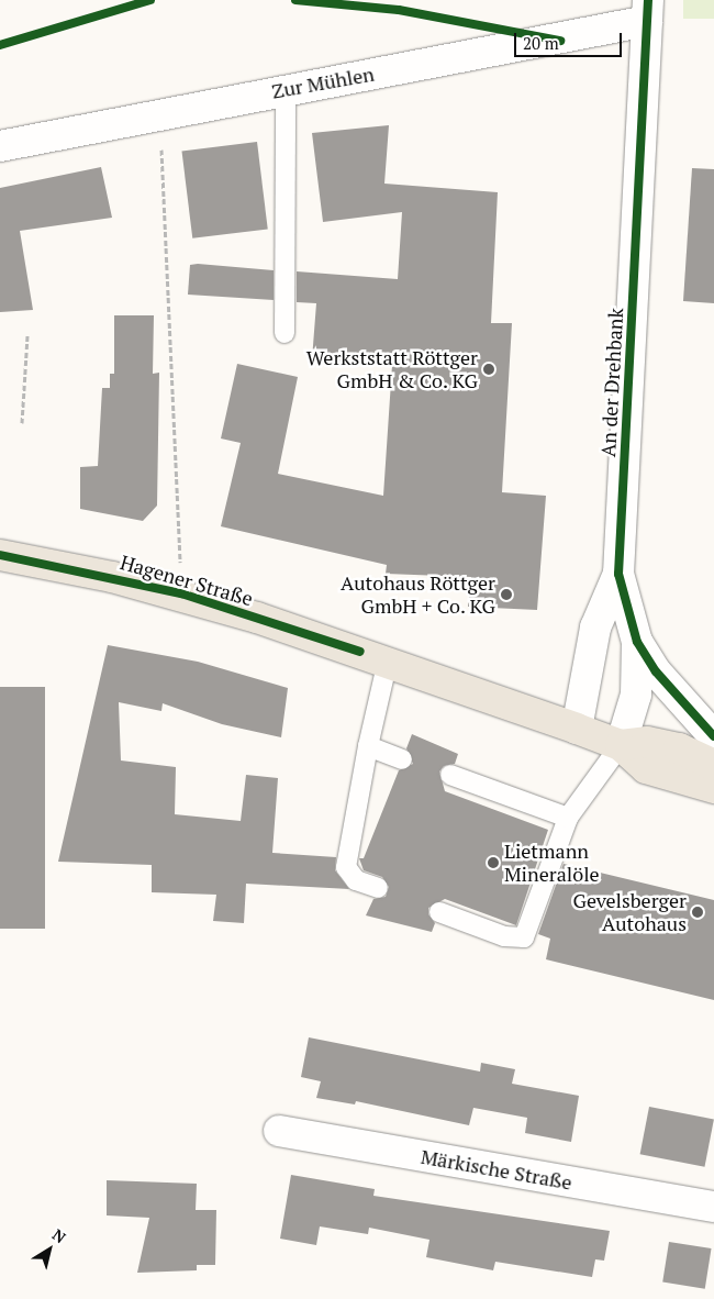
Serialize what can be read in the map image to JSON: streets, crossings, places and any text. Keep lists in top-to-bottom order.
{
  "streets": {
    "main road": ["Hagener Straße"],
    "street": ["Zur Mühlen", "An der Drehbank", "Märkische Straße"]
  },
  "crossings": [
    ["Zur Mühlen", "An der Drehbank"],
    ["An der Drehbank", "Hagener Straße"]
  ],
  "places": [
    "Werkststatt Röttger GmbH & Co. KG",
    "Autohaus Röttger GmbH + Co. KG",
    "Lietmann Mineralöle",
    "Gevelsberger Autohaus"
  ],
  "scale_bar": "20 m",
  "north": "top right"
}
